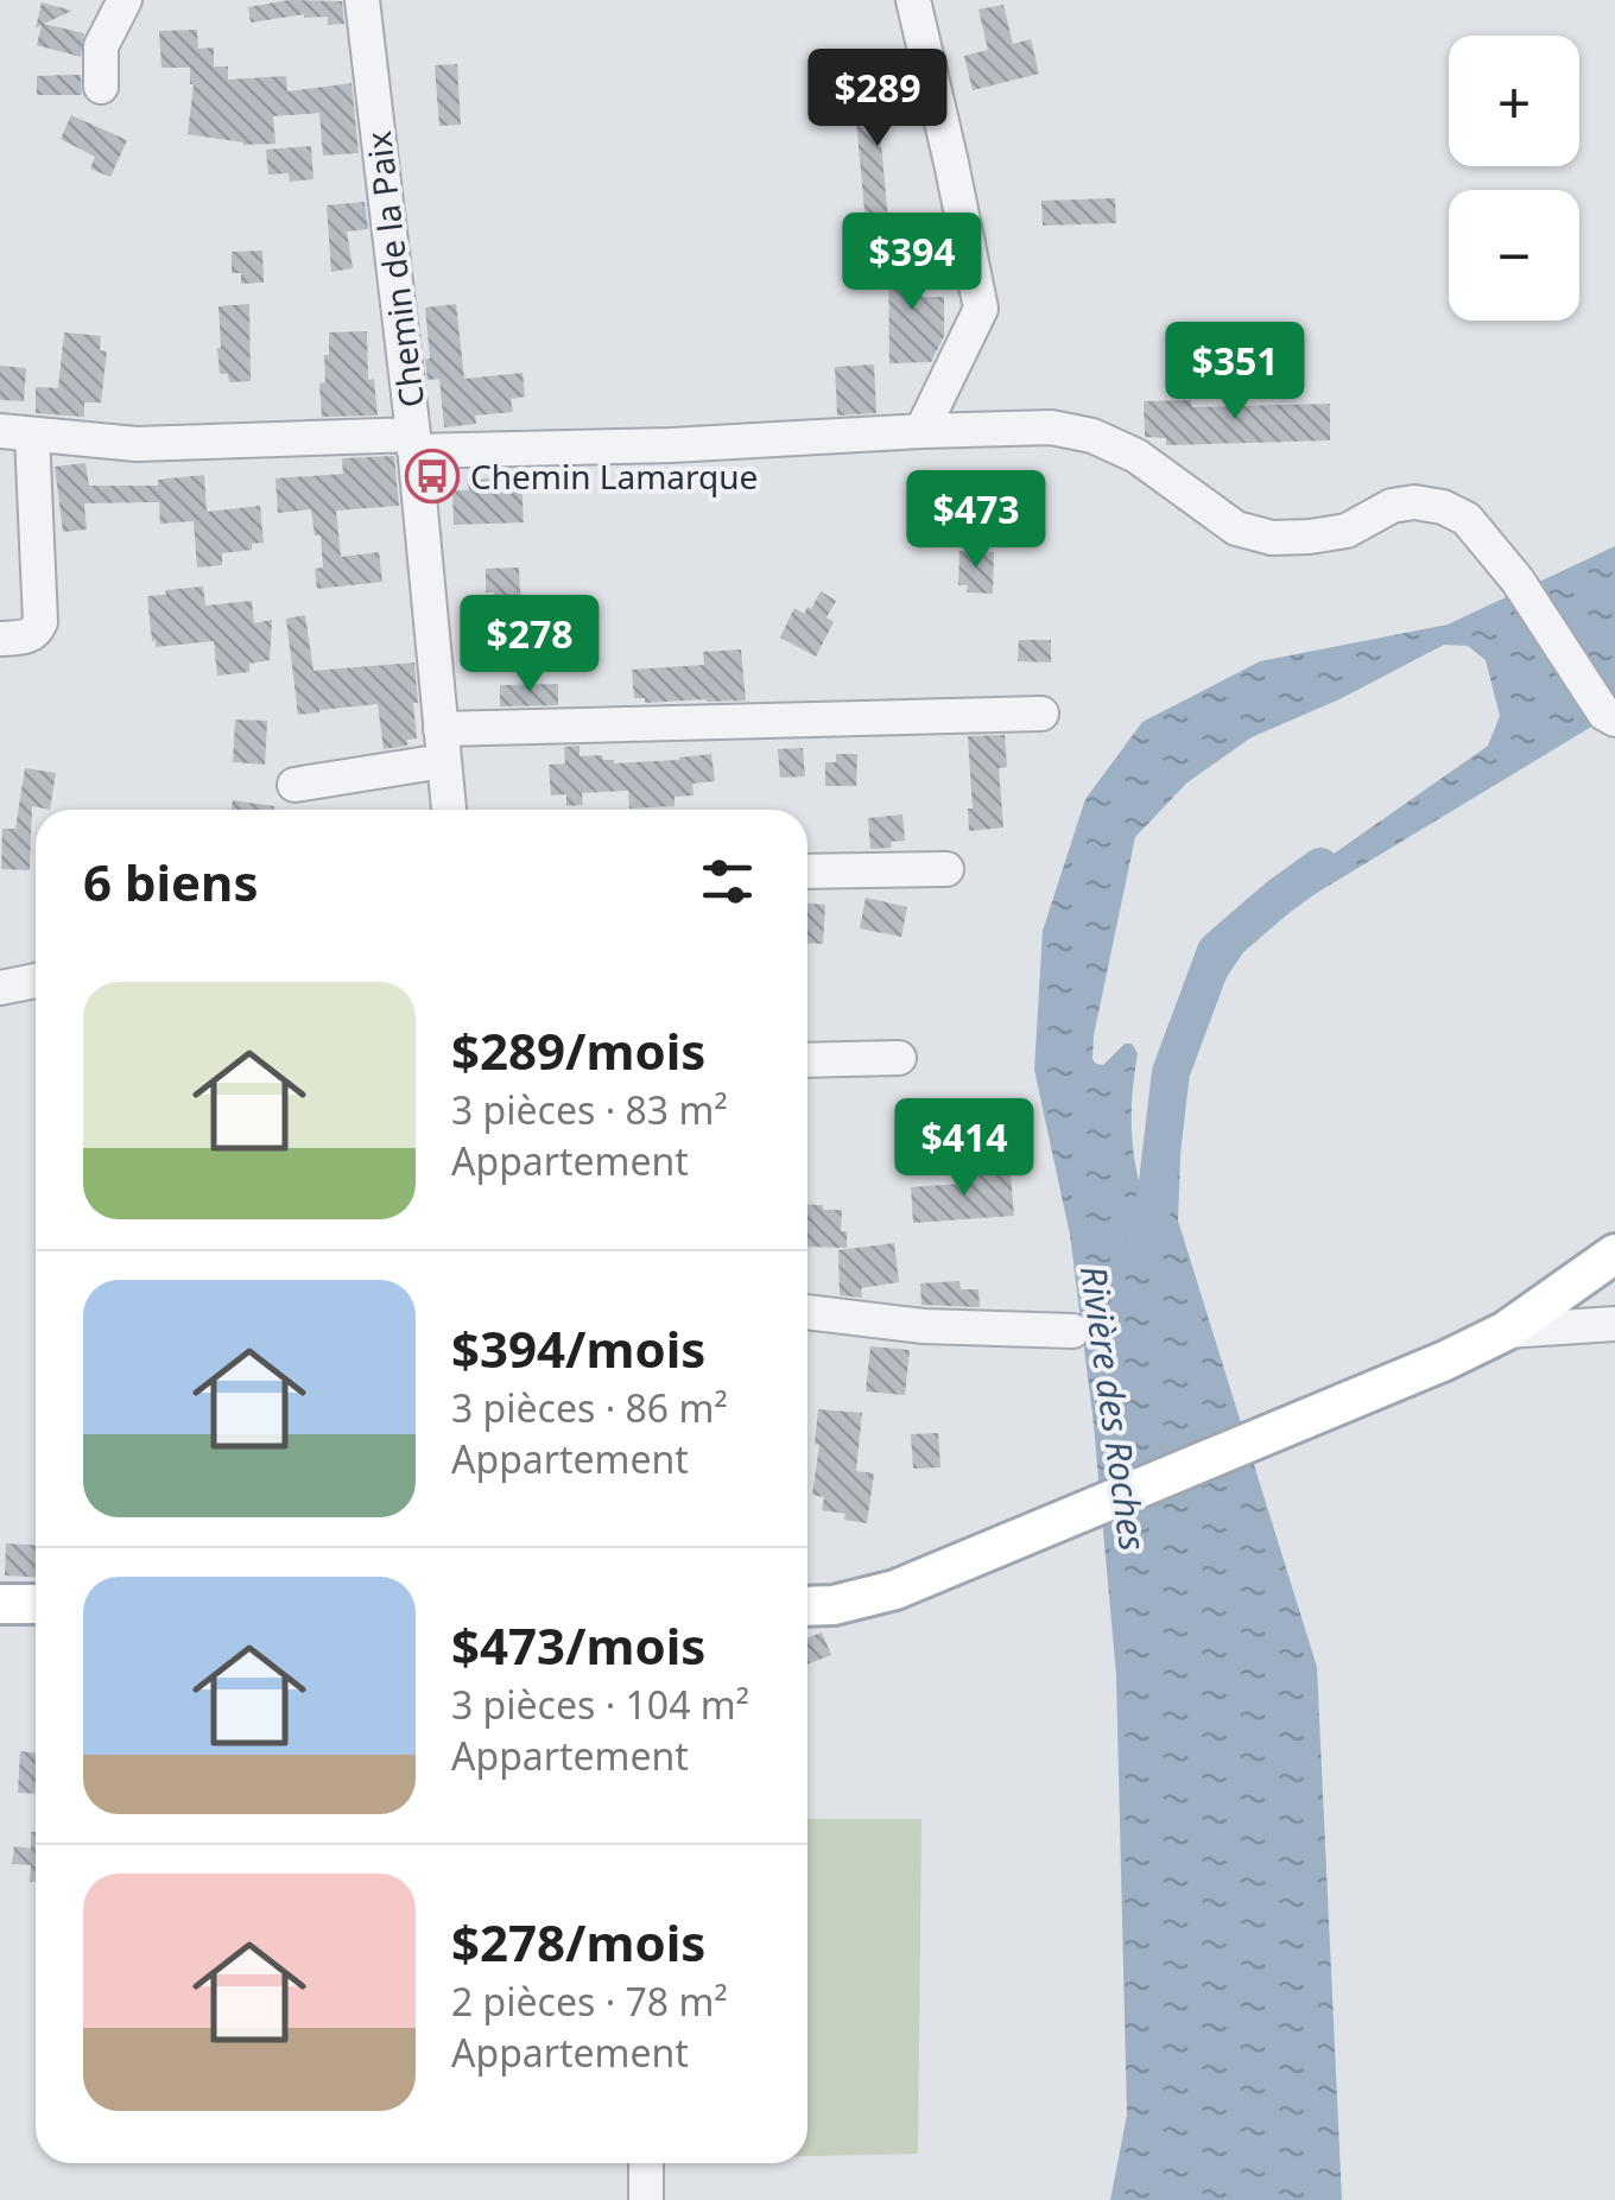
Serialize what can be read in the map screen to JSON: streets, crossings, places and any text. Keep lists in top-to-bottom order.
{
  "streets": {
    "street": ["Chemin de la Paix"]
  },
  "water": ["Rivière des Roches"],
  "places": {
    "bus stop": ["Chemin Lamarque"]
  },
  "page": {
    "map_buttons": ["+", "−"],
    "price": [
      "$289",
      "$394",
      "$351",
      "$473",
      "$278",
      "$414"
    ],
    "heading": "6 biens",
    "list": [
      {
        "name": "$289/mois",
        "note": "3 pièces · 83 m² · Appartement"
      },
      {
        "name": "$394/mois",
        "note": "3 pièces · 86 m² · Appartement"
      },
      {
        "name": "$473/mois",
        "note": "3 pièces · 104 m² · Appartement"
      },
      {
        "name": "$278/mois",
        "note": "2 pièces · 78 m² · Appartement"
      }
    ]
  }
}
